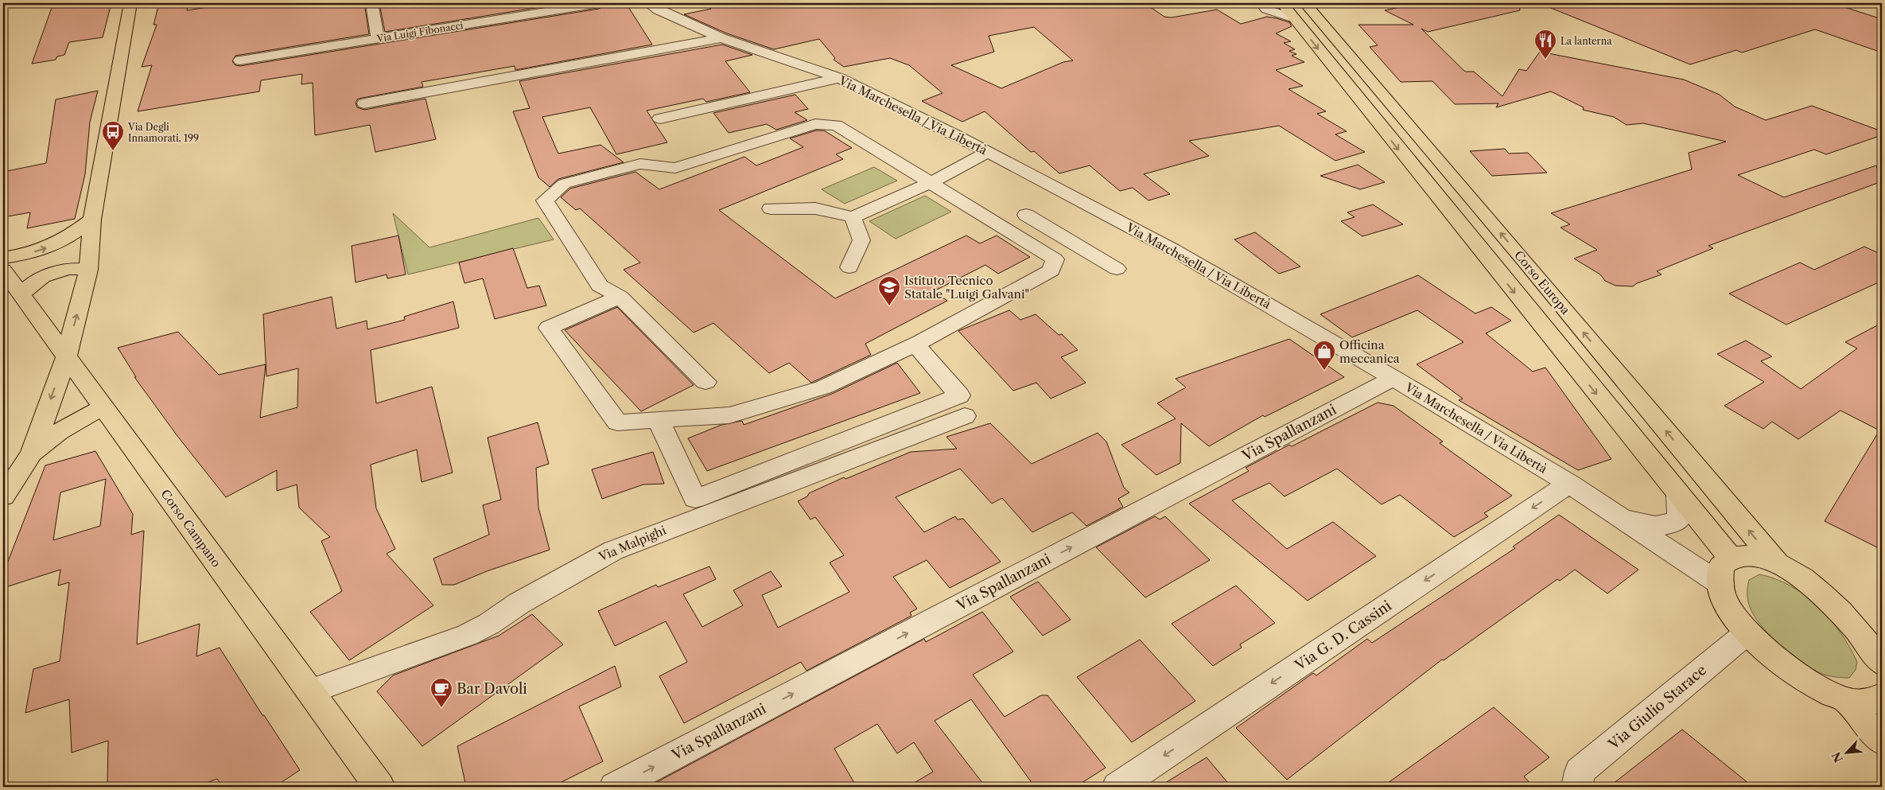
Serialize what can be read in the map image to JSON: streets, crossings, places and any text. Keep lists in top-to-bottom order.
{
  "streets": {
    "main road": ["Corso Europa", "Corso Campano"],
    "street": [
      "Via Luigi Fibonacci",
      "Via Marchesella / Via Libertà",
      "Via Spallanzani",
      "Via Malpighi",
      "Via G. D. Cassini",
      "Via Giulio Starace"
    ]
  },
  "crossings": [
    ["Via Marchesella / Via Libertà", "Via Spallanzani"],
    ["Via Marchesella / Via Libertà", "Via G. D. Cassini"],
    ["Corso Campano", "Via Malpighi"]
  ],
  "one_way": ["Via Spallanzani", "Via G. D. Cassini"],
  "places": {
    "restaurant": ["La lanterna"],
    "bus stop": ["Via Degli Innamorati, 199"],
    "school or university": ["Istituto Tecnico Statale \"Luigi Galvani\""],
    "shop": ["Officina meccanica"],
    "cafe": ["Bar Davoli"]
  },
  "north": "bottom left"
}
